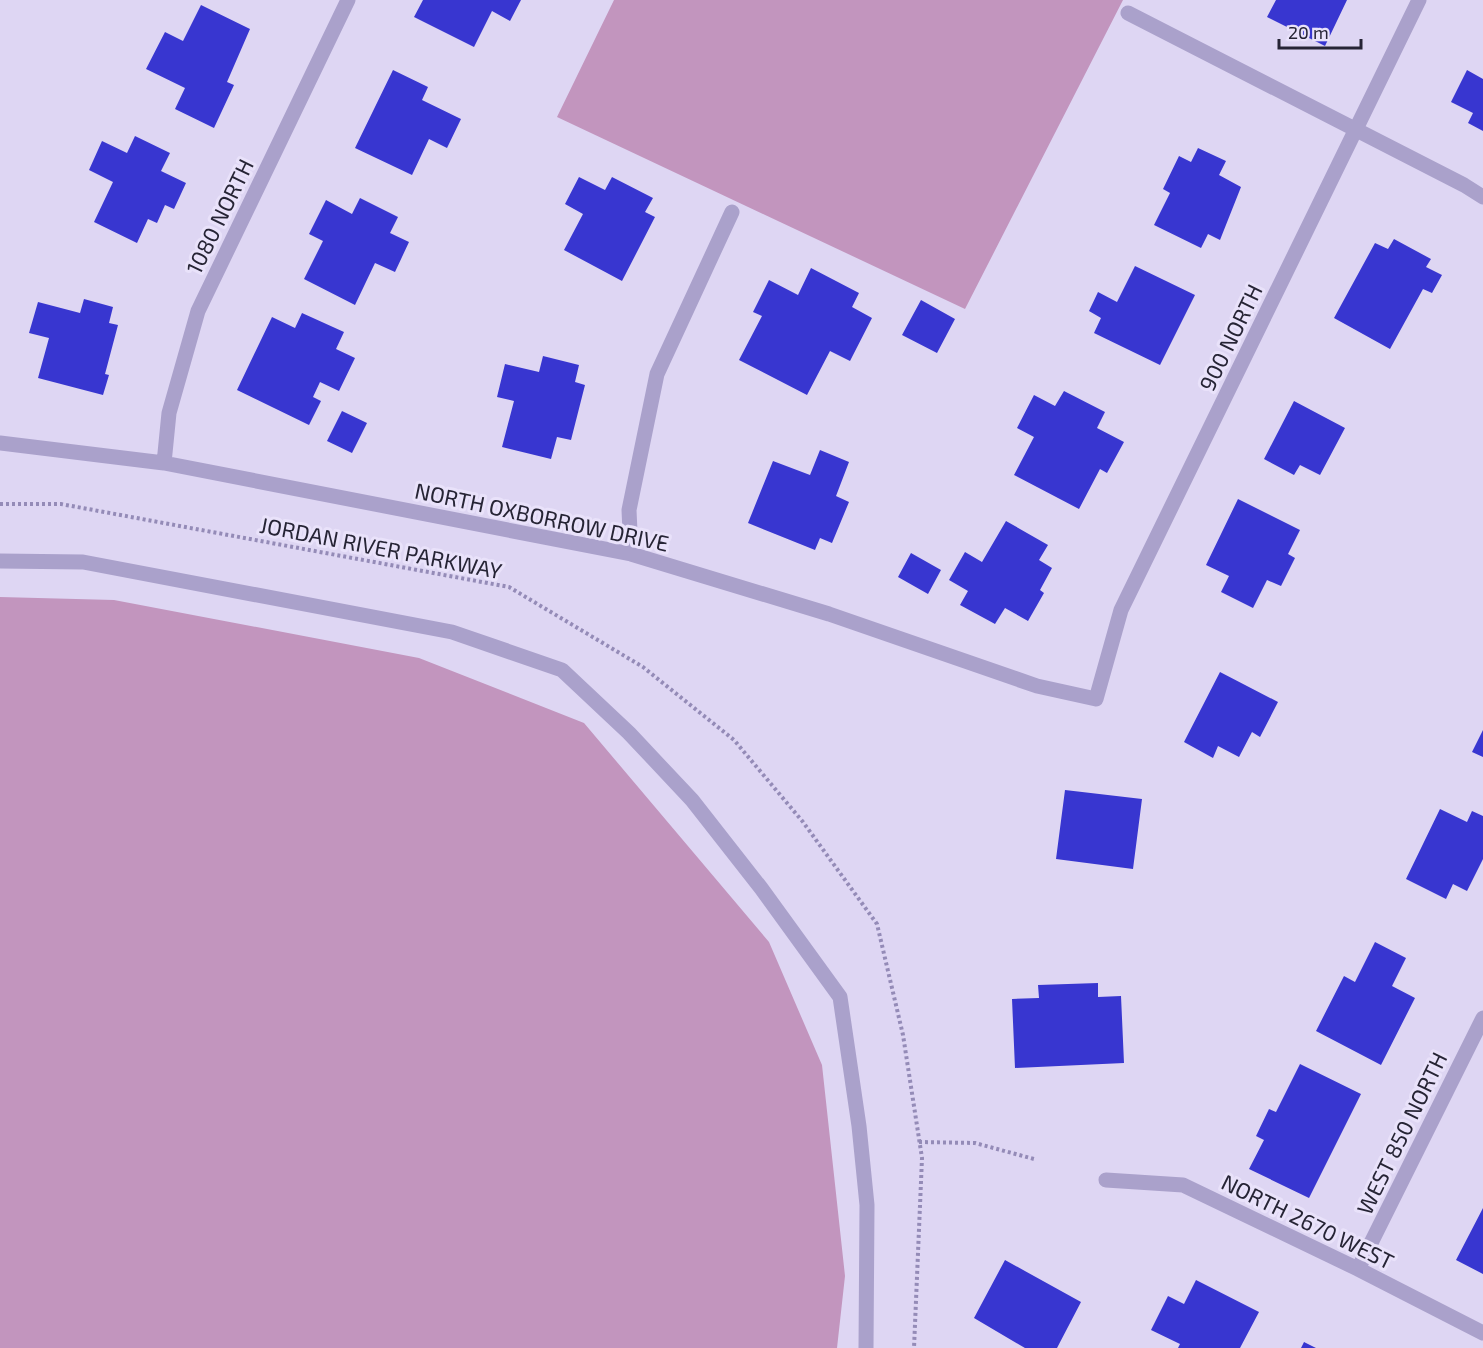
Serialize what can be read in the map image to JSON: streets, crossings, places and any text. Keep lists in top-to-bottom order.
{
  "streets": {
    "street": [
      "1080 NORTH",
      "900 NORTH",
      "NORTH OXBORROW DRIVE",
      "WEST 850 NORTH",
      "NORTH 2670 WEST"
    ],
    "path": ["JORDAN RIVER PARKWAY"]
  },
  "crossings": [
    ["1080 NORTH", "NORTH OXBORROW DRIVE"],
    ["900 NORTH", "NORTH OXBORROW DRIVE"],
    ["WEST 850 NORTH", "NORTH 2670 WEST"]
  ],
  "scale_bar": "20 m"
}
